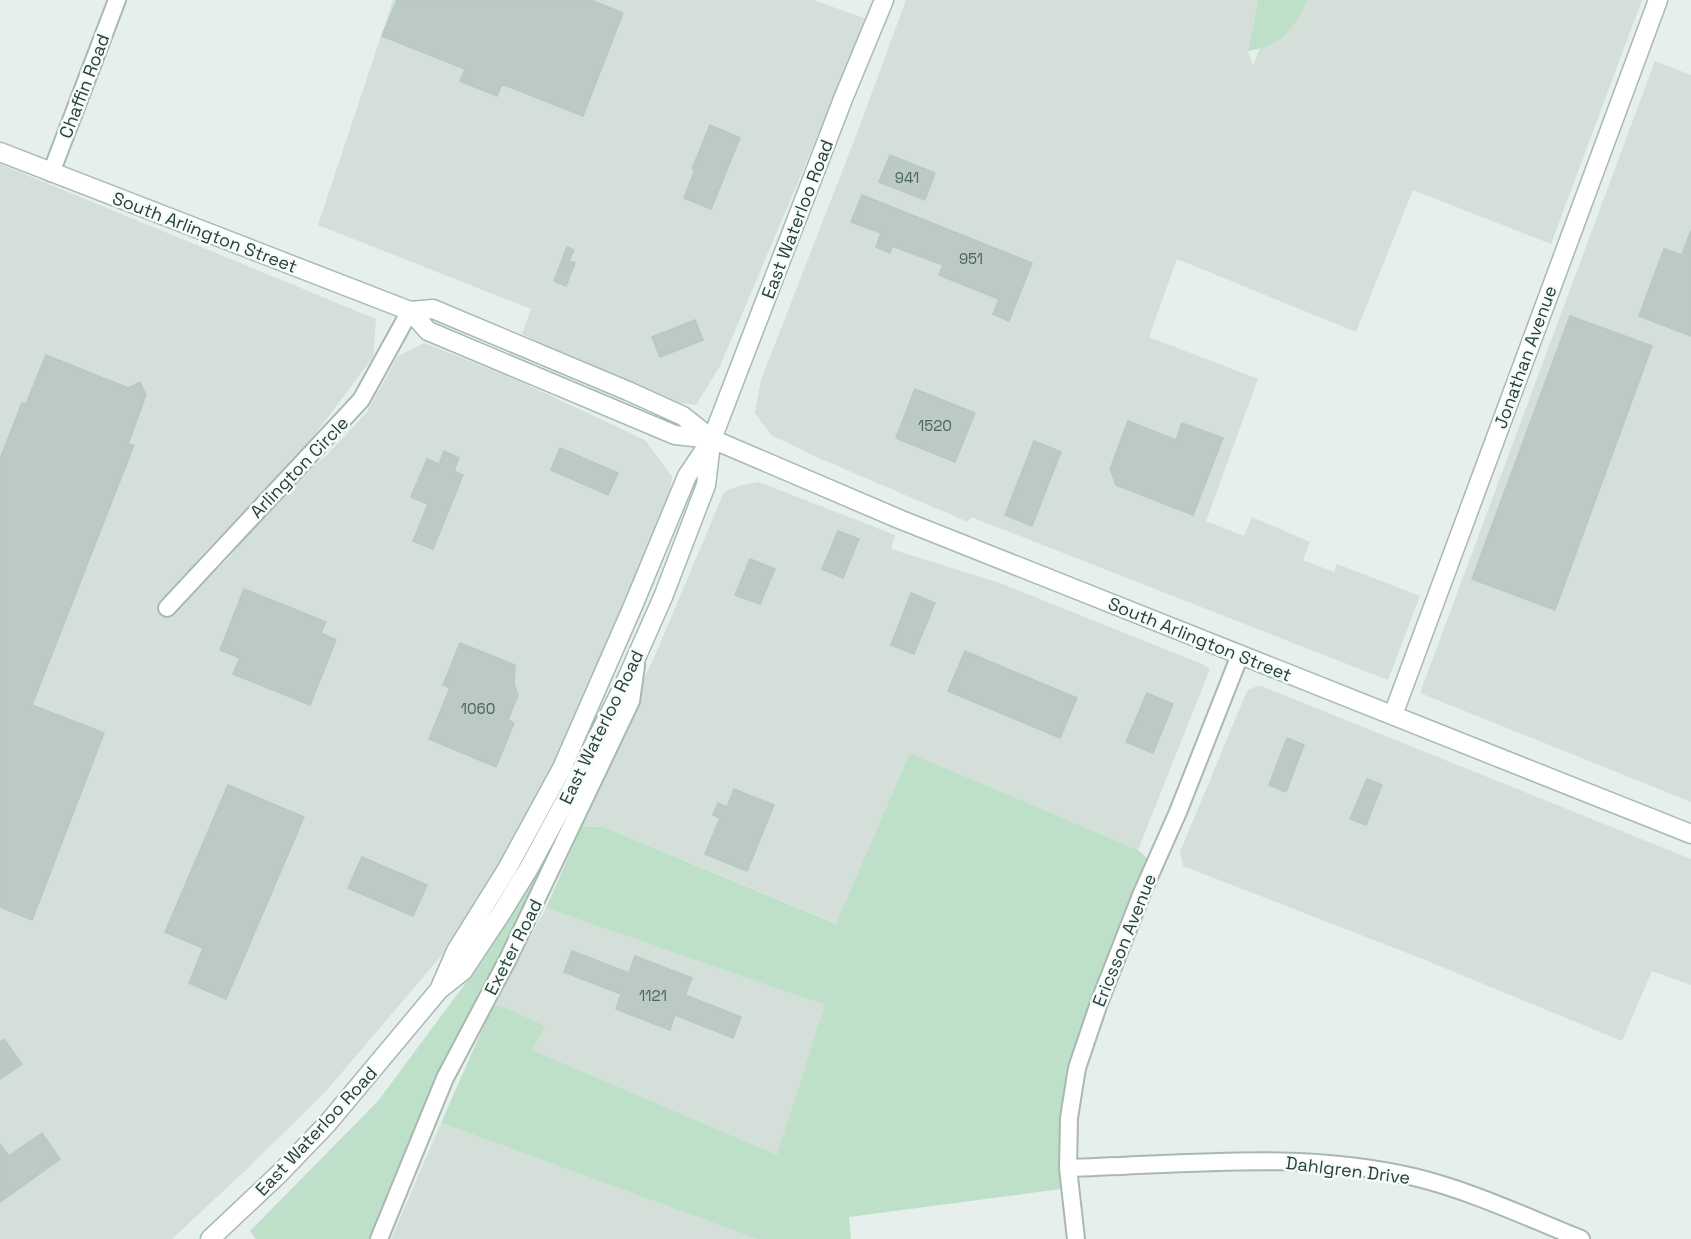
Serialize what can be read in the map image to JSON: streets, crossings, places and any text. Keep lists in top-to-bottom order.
{
  "streets": {
    "main road": ["East Waterloo Road", "South Arlington Street", "Jonathan Avenue"],
    "street": [
      "Chaffin Road",
      "Arlington Circle",
      "Ericsson Avenue",
      "Exeter Road",
      "Dahlgren Drive"
    ]
  },
  "crossings": [
    ["Chaffin Road", "South Arlington Street"],
    ["East Waterloo Road", "South Arlington Street"],
    ["East Waterloo Road", "Exeter Road"],
    ["South Arlington Street", "Jonathan Avenue"],
    ["South Arlington Street", "Arlington Circle"],
    ["South Arlington Street", "Ericsson Avenue"],
    ["Ericsson Avenue", "Dahlgren Drive"]
  ],
  "house_numbers": [
    "941",
    "951",
    "1520",
    "1060",
    "1121"
  ]
}
